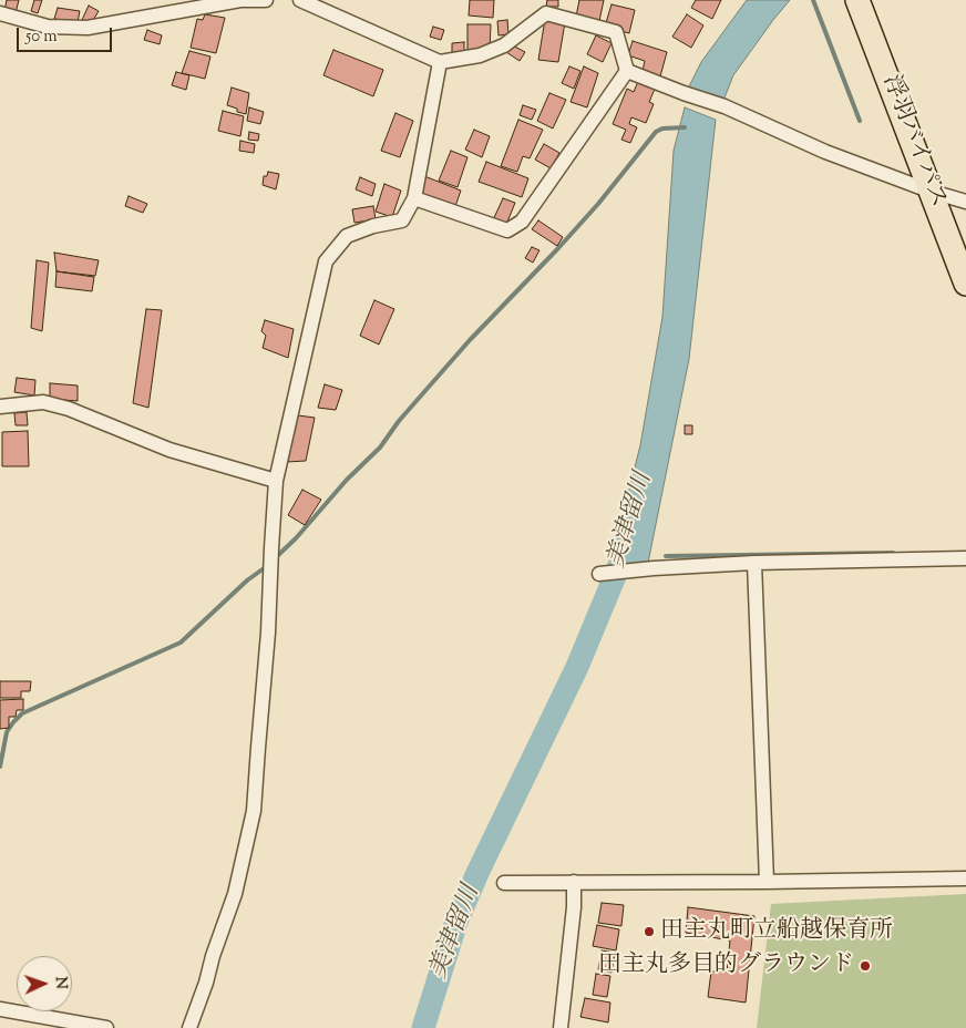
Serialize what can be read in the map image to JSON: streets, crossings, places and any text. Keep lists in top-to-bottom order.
{
  "streets": {
    "highway": ["浮羽バイパス"]
  },
  "water": ["美津留川"],
  "places": ["田主丸町立船越保育所", "田主丸多目的グラウンド"],
  "scale_bar": "50 m",
  "north": "right"
}
